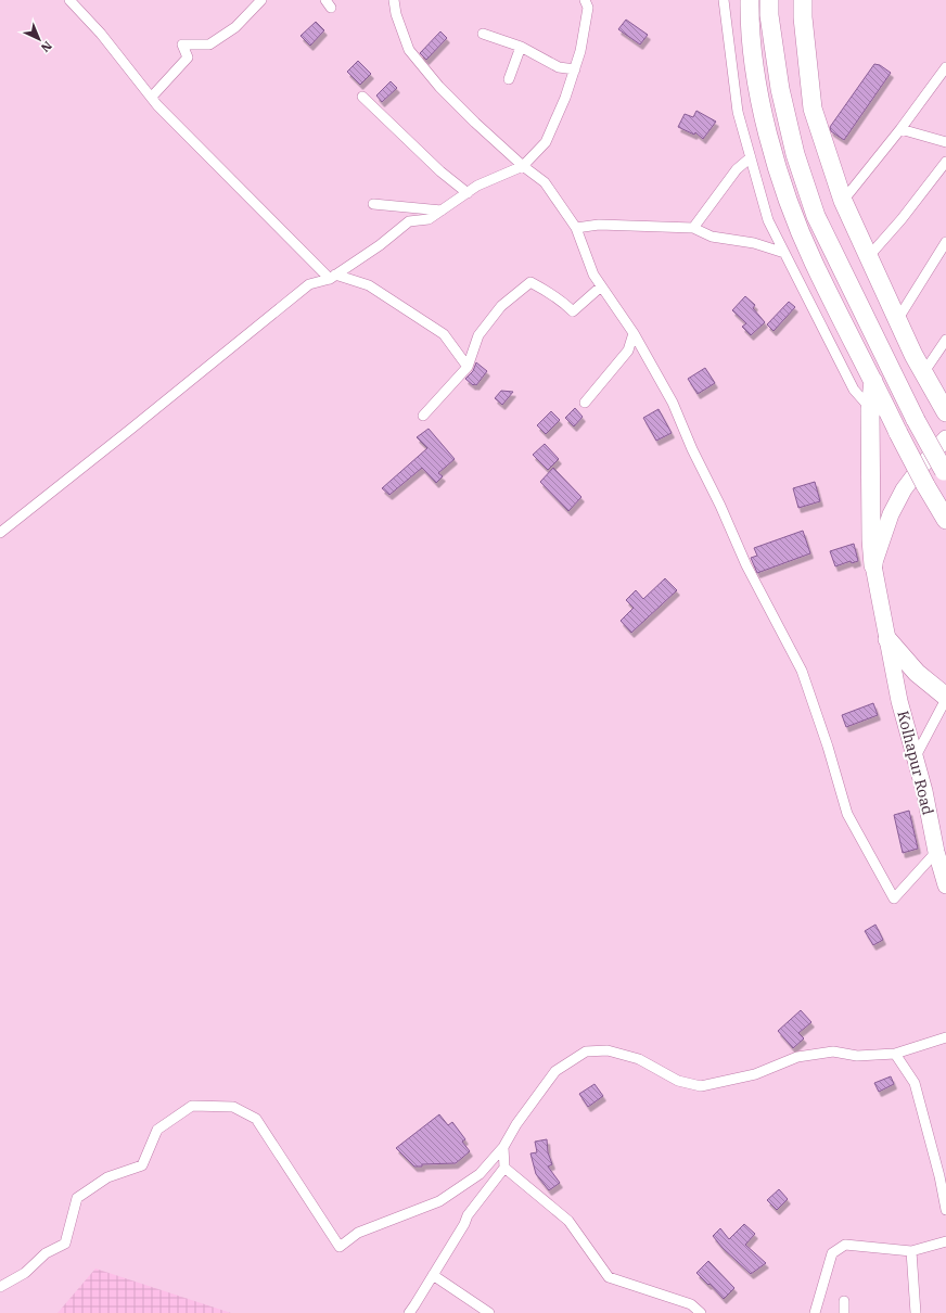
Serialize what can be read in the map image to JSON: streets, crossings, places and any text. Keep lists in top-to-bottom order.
{
  "streets": {
    "main road": ["Kolhapur Road"]
  },
  "north": "bottom right"
}
